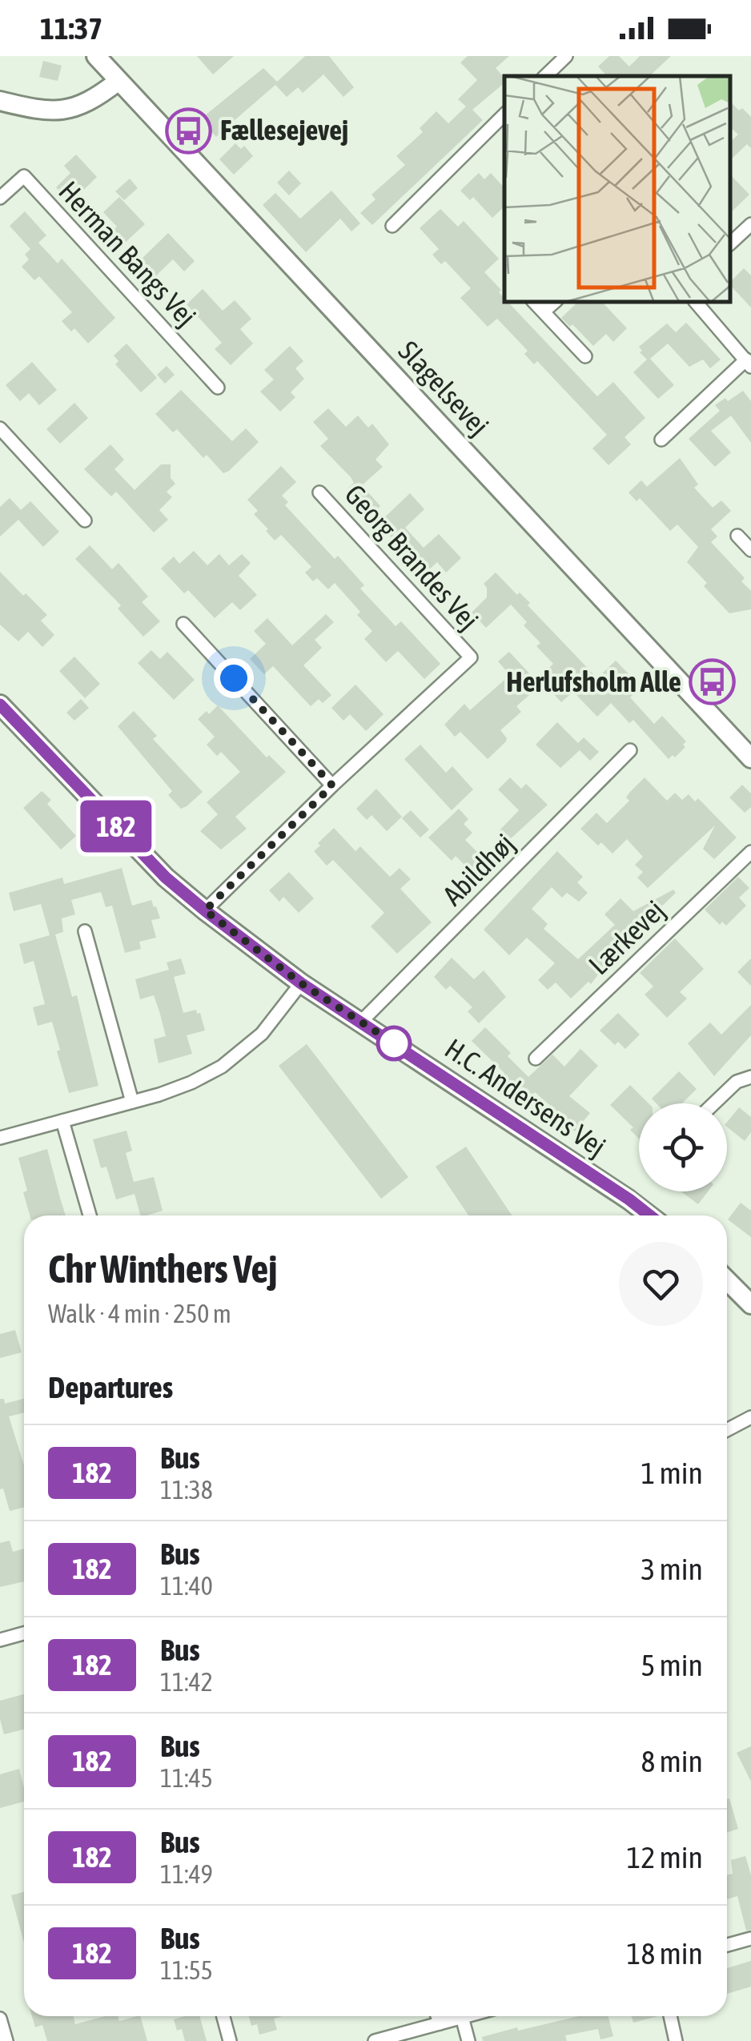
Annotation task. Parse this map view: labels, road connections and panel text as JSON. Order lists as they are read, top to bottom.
{
  "streets": {
    "street": [
      "Herman Bangs Vej",
      "Slagelsevej",
      "Georg Brandes Vej",
      "Abildhøj",
      "Lærkevej",
      "H.C. Andersens Vej"
    ]
  },
  "crossings": [
    ["Georg Brandes Vej", "H.C. Andersens Vej"],
    ["Abildhøj", "H.C. Andersens Vej"]
  ],
  "places": {
    "bus stop": ["Fællesejevej", "Herlufsholm Alle"]
  },
  "lines": ["bus line 182"],
  "page": {
    "status": "11:37",
    "on_map": "182",
    "heading": [
      ["Chr Winthers Vej", "Walk · 4 min · 250 m"],
      "Departures"
    ],
    "list": [
      {
        "mark": "182",
        "name": "Bus",
        "note": "11:38",
        "value": "1 min"
      },
      {
        "mark": "182",
        "name": "Bus",
        "note": "11:40",
        "value": "3 min"
      },
      {
        "mark": "182",
        "name": "Bus",
        "note": "11:42",
        "value": "5 min"
      },
      {
        "mark": "182",
        "name": "Bus",
        "note": "11:45",
        "value": "8 min"
      },
      {
        "mark": "182",
        "name": "Bus",
        "note": "11:49",
        "value": "12 min"
      },
      {
        "mark": "182",
        "name": "Bus",
        "note": "11:55",
        "value": "18 min"
      }
    ]
  }
}
